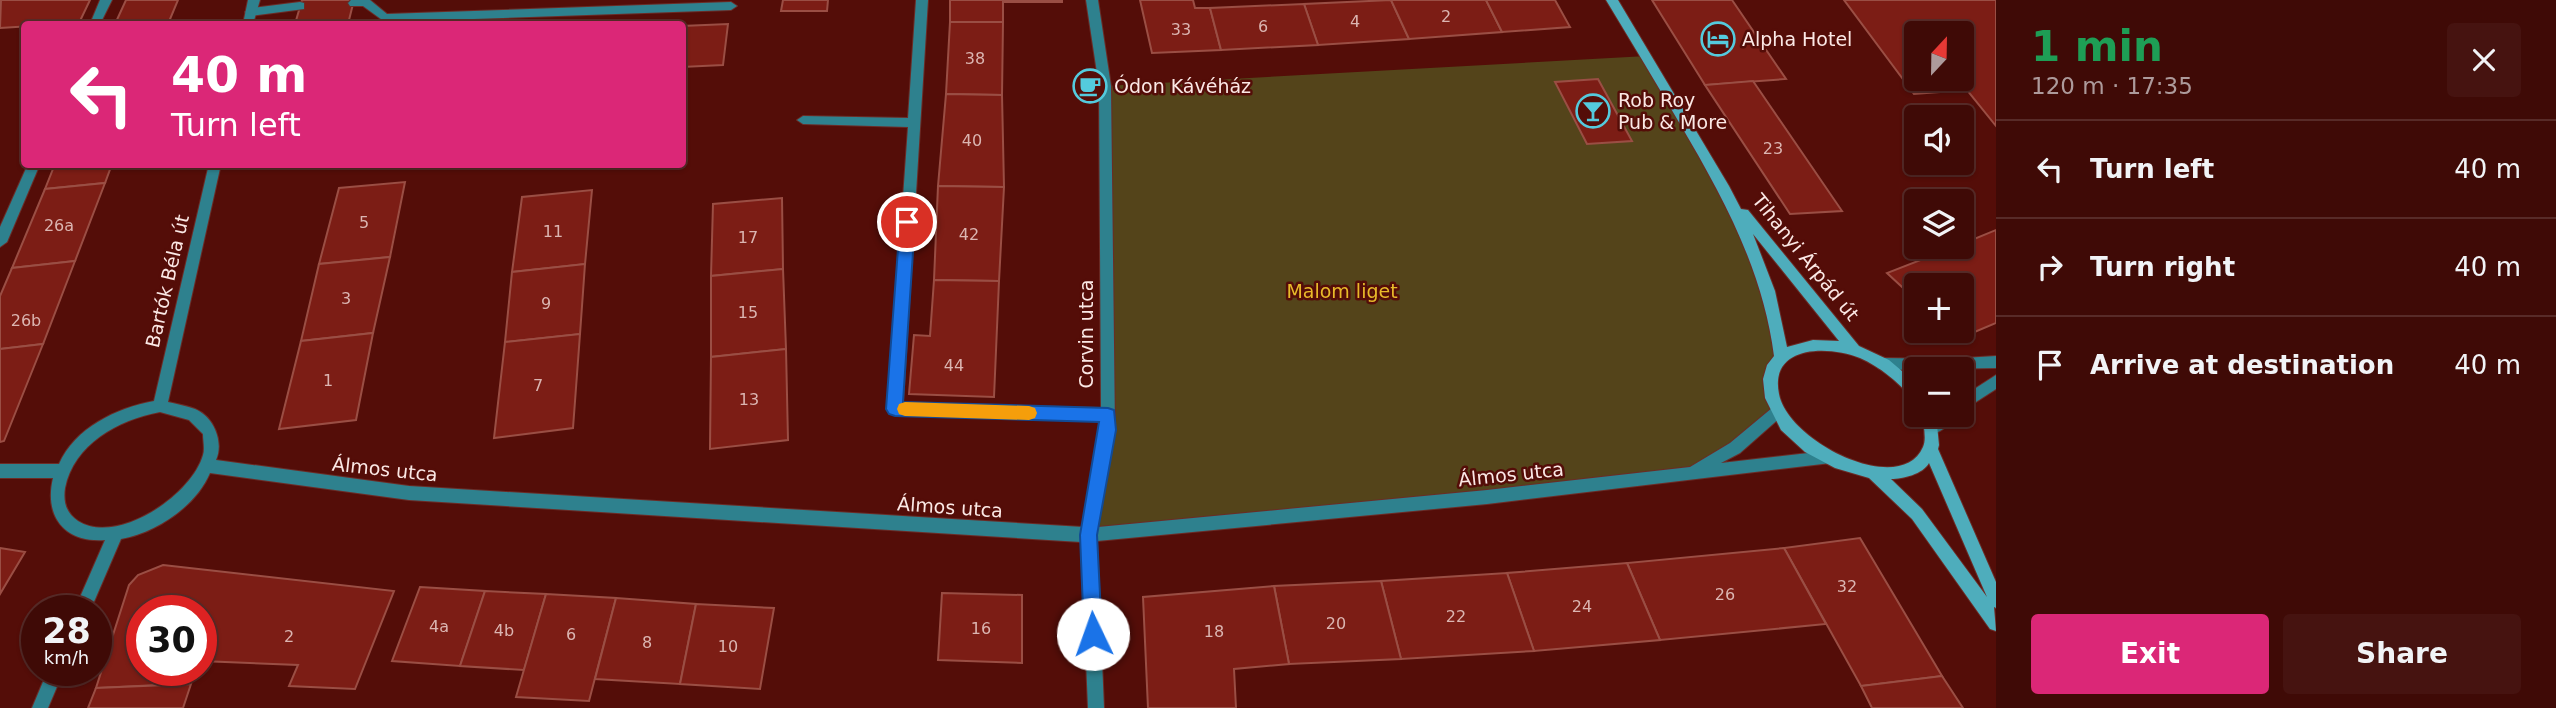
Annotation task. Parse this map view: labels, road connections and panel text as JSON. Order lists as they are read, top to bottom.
{
  "streets": {
    "street": [
      "Tihanyi Árpád út",
      "Bartók Béla út",
      "Corvin utca",
      "Álmos utca"
    ]
  },
  "crossings": [
    ["Tihanyi Árpád út", "Álmos utca"],
    ["Bartók Béla út", "Álmos utca"],
    ["Corvin utca", "Álmos utca"]
  ],
  "parks": ["Malom liget"],
  "places": {
    "hotel": ["Alpha Hotel"],
    "cafe": ["Ódon Kávéház"],
    "bar": ["Rob Roy Pub & More"]
  },
  "house_numbers": [
    "2",
    "4",
    "6",
    "33",
    "38",
    "40",
    "23",
    "5",
    "26a",
    "11",
    "42",
    "17",
    "3",
    "9",
    "15",
    "26b",
    "44",
    "1",
    "7",
    "13",
    "32",
    "26",
    "24",
    "22",
    "20",
    "4a",
    "16",
    "4b",
    "18",
    "6",
    "2",
    "8",
    "10"
  ],
  "north": "top",
  "page": {
    "heading": ["1 min", "120 m · 17:35"],
    "map_buttons": ["+", "−"],
    "turn": ["40 m", "Turn left"],
    "list": [
      {
        "name": "Turn left",
        "value": "40 m"
      },
      {
        "name": "Turn right",
        "value": "40 m"
      },
      {
        "name": "Arrive at destination",
        "value": "40 m"
      }
    ],
    "speed": "28 km/h",
    "limit": "30",
    "buttons": ["Exit", "Share"]
  }
}
